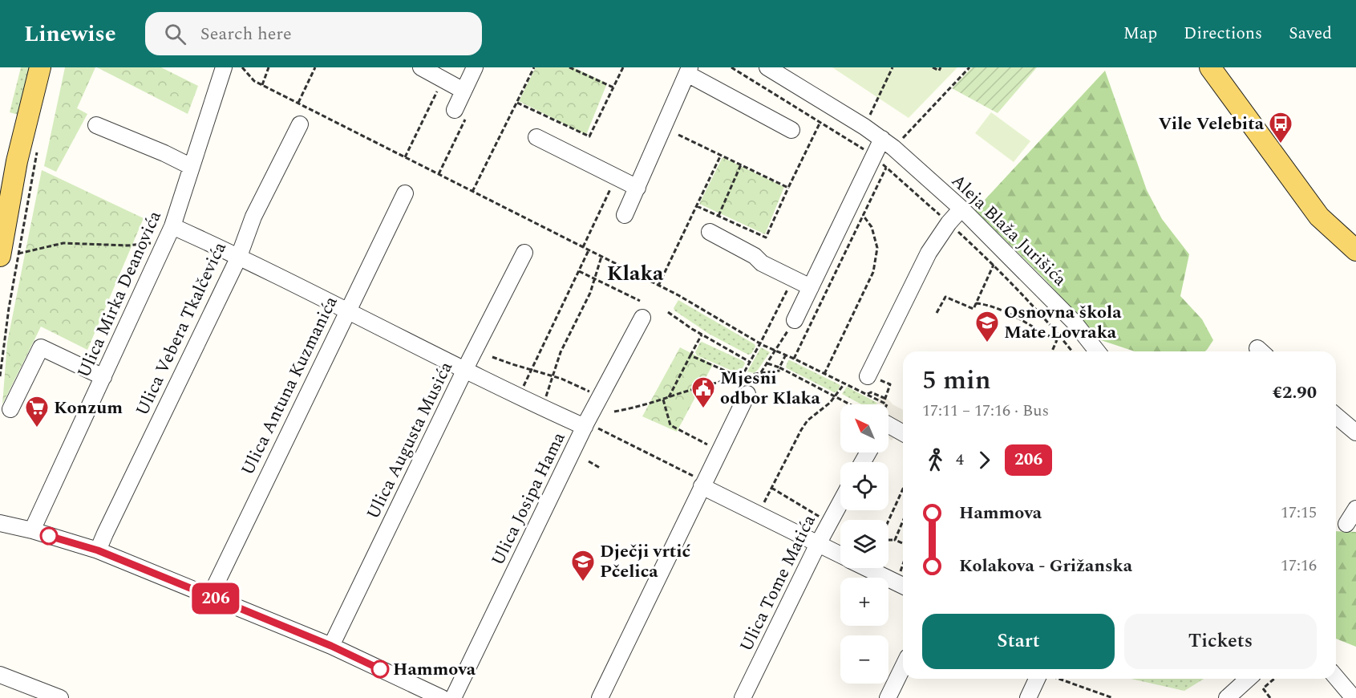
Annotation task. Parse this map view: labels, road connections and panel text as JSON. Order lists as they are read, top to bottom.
{
  "streets": {
    "street": [
      "Aleja Blaža Jurišića",
      "Ulica Mirka Deanovića",
      "Ulica Vebera Tkalčevića",
      "Ulica Antuna Kuzmanića",
      "Ulica Augusta Musića",
      "Ulica Josipa Hama",
      "Ulica Tome Matića"
    ]
  },
  "districts": ["Klaka"],
  "places": {
    "bus stop": ["Vile Velebita"],
    "school or university": ["Osnovna škola Mate Lovraka", "Dječji vrtić Pčelica"],
    "public building": ["Mjesni odbor Klaka"],
    "supermarket": ["Konzum"],
    "other": ["Hammova"]
  },
  "lines": ["bus line 206"],
  "north": "top left",
  "page": {
    "header": "Linewise",
    "search": "Search here",
    "nav": ["Map", "Directions", "Saved"],
    "on_map": "206",
    "heading": ["5 min", "17:11 – 17:16 · Bus", "€2.90"],
    "map_buttons": ["+", "−"],
    "legs": ["4", "206"],
    "list": [
      {
        "name": "Hammova",
        "value": "17:15"
      },
      {
        "name": "Kolakova - Grižanska",
        "value": "17:16"
      }
    ],
    "buttons": ["Start", "Tickets"]
  }
}
